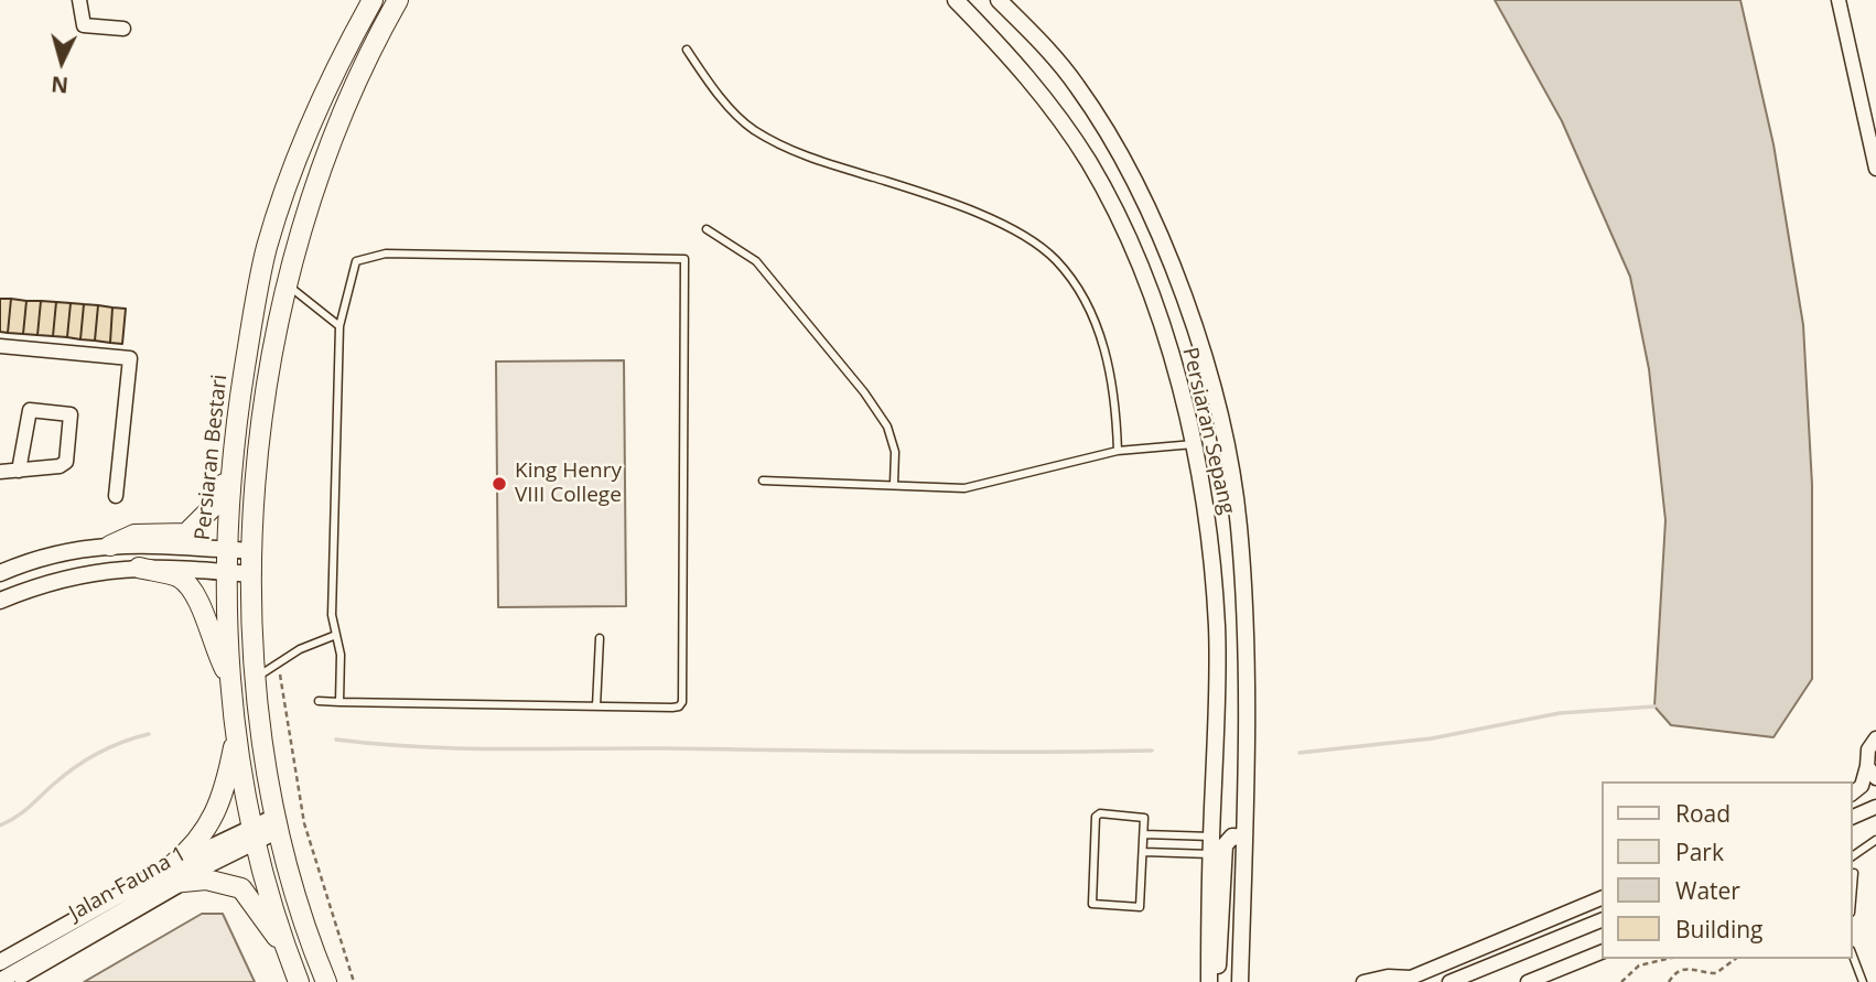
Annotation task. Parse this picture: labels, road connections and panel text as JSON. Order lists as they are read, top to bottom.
{
  "streets": {
    "main road": ["Persiaran Bestari"],
    "street": ["Persiaran Sepang", "Jalan Fauna 1"]
  },
  "crossings": [
    ["Persiaran Bestari", "Jalan Fauna 1"]
  ],
  "places": ["King Henry VIII College"],
  "legend": [
    "Road",
    "Park",
    "Water",
    "Building"
  ],
  "north": "bottom"
}
